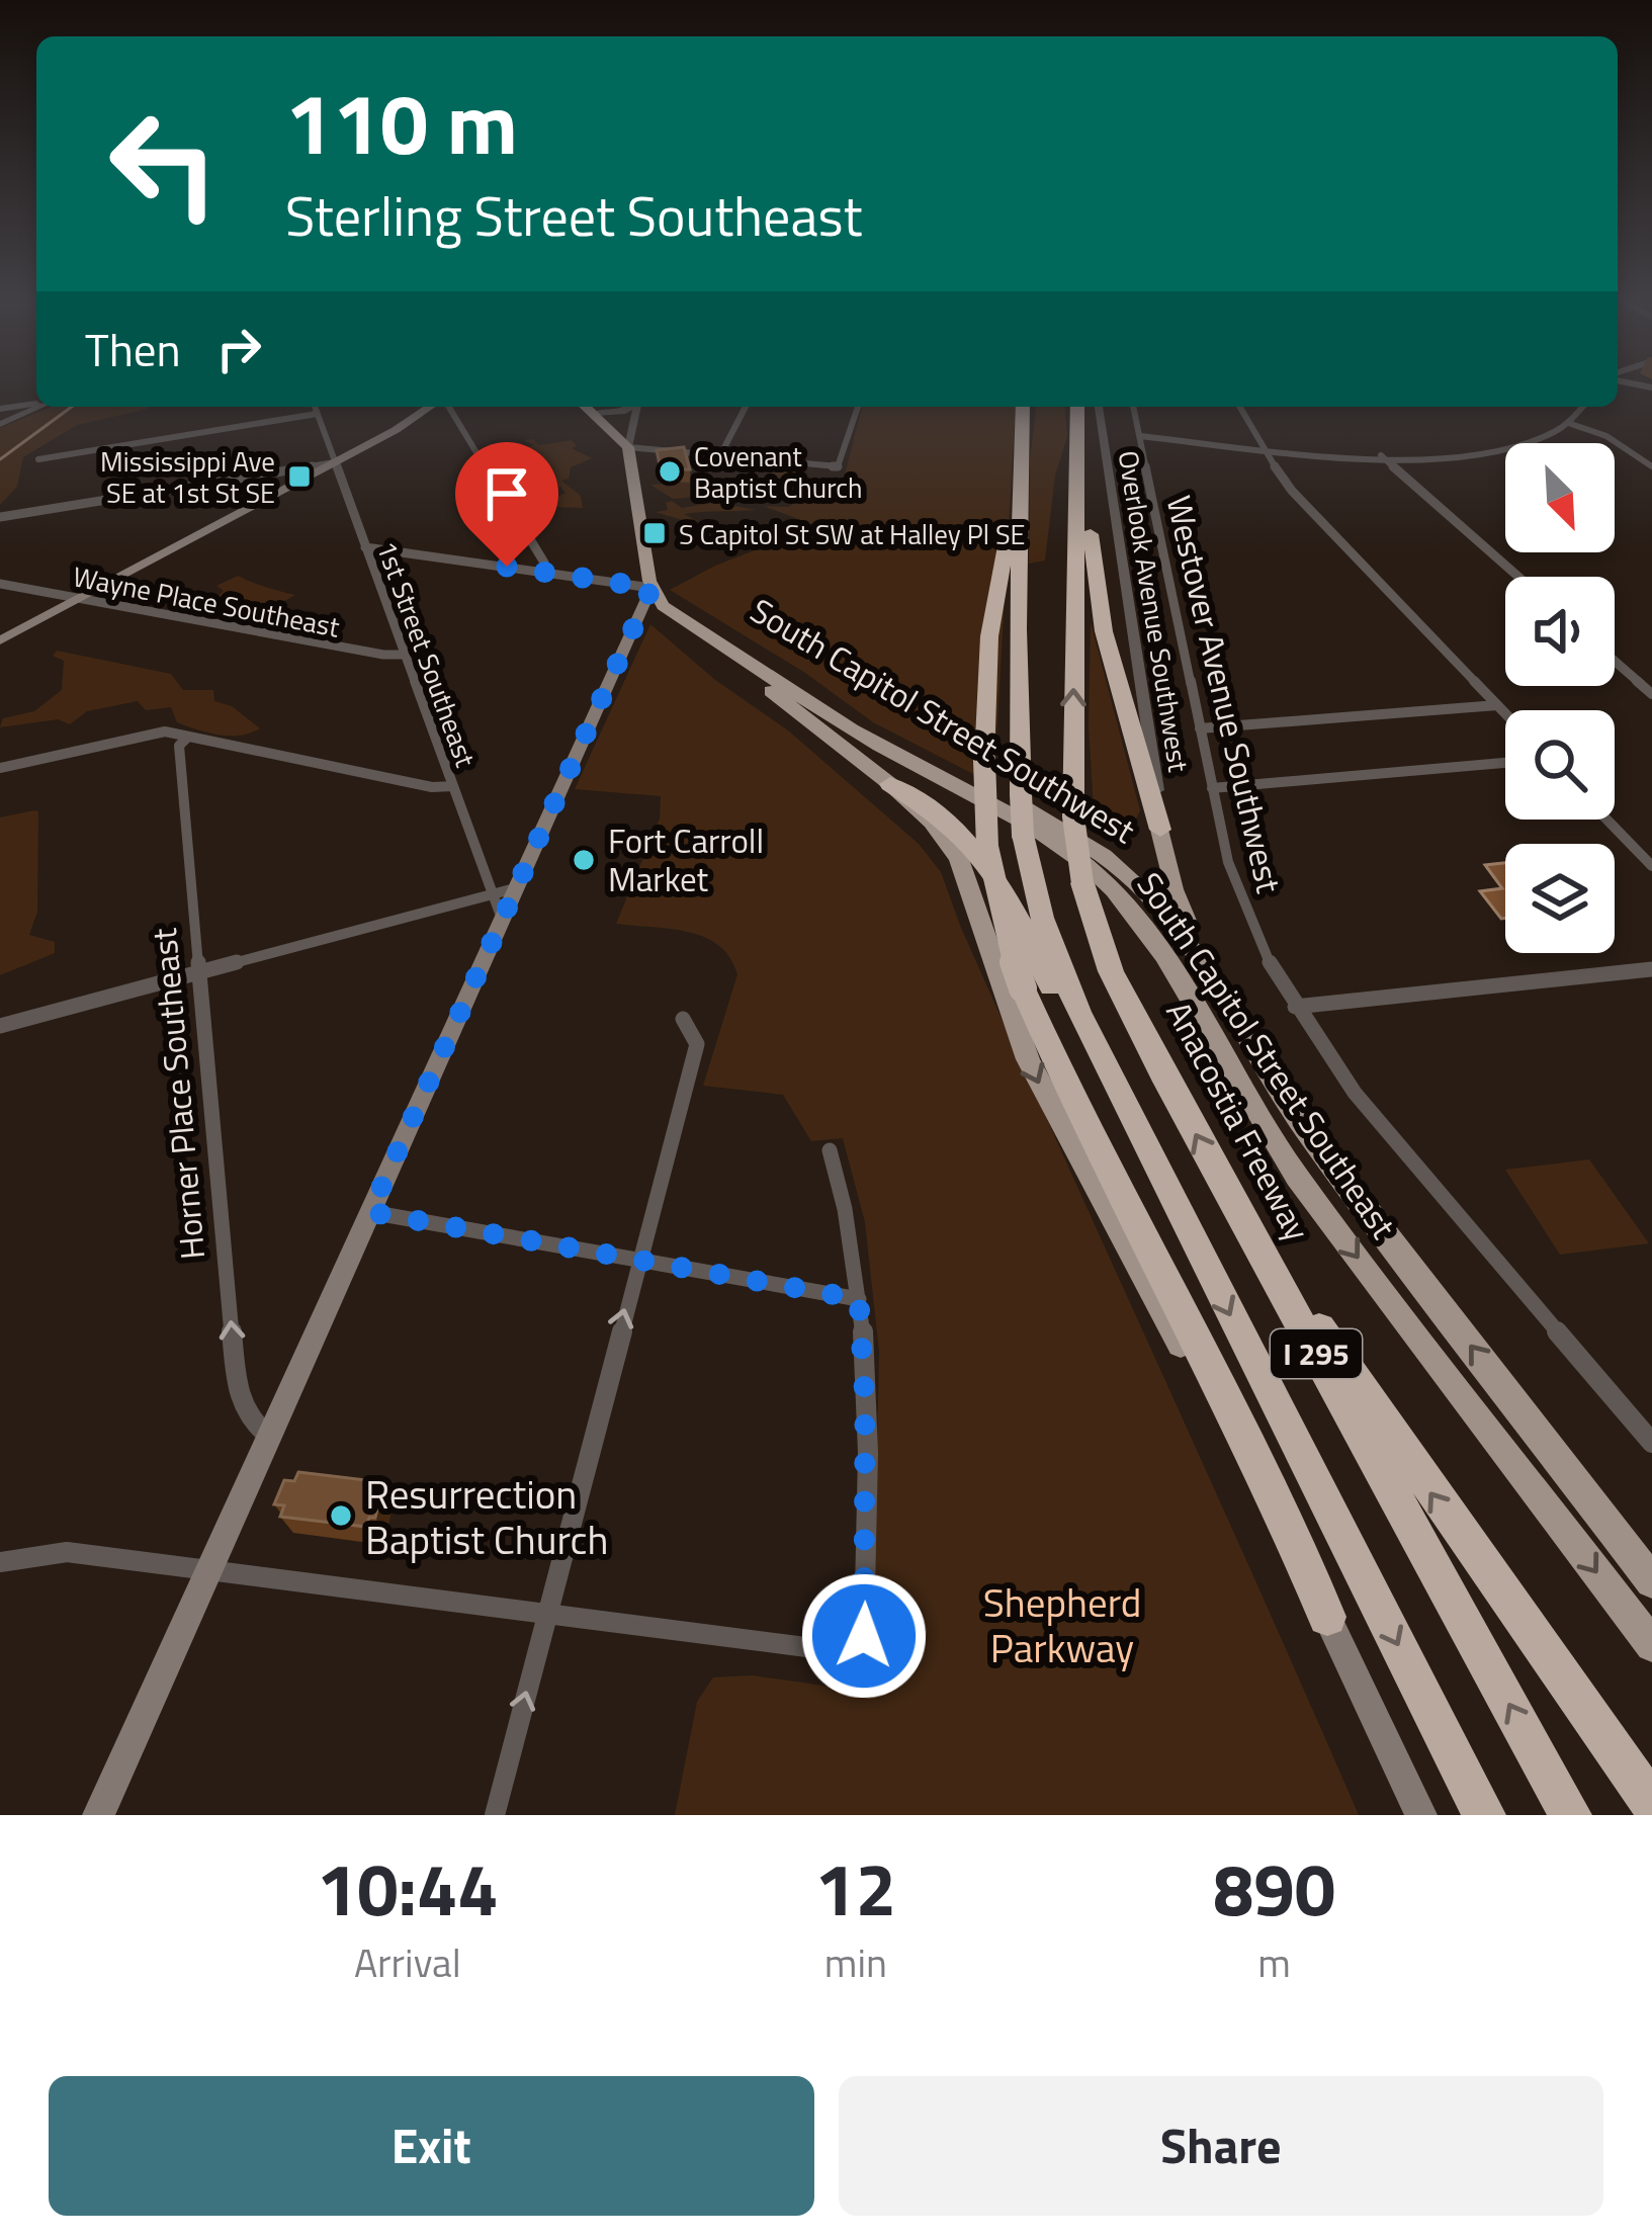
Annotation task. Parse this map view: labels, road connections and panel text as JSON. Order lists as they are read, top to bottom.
{
  "streets": {
    "highway": ["Anacostia Freeway", "I 295"],
    "main road": ["South Capitol Street Southwest", "South Capitol Street Southeast"],
    "street": [
      "Wayne Place Southeast",
      "Overlook Avenue Southwest",
      "1st Street Southeast",
      "Westover Avenue Southwest",
      "Horner Place Southeast"
    ]
  },
  "crossings": [
    ["Wayne Place Southeast", "1st Street Southeast"],
    ["South Capitol Street Southwest", "South Capitol Street Southeast"]
  ],
  "one_way": ["South Capitol Street Southwest", "Horner Place Southeast"],
  "parks": ["Shepherd Parkway"],
  "places": {
    "other": ["Covenant Baptist Church", "Fort Carroll Market", "Resurrection Baptist Church"],
    "transit": ["Mississippi Ave SE at 1st St SE", "S Capitol St SW at Halley Pl SE"]
  },
  "north": "bottom right",
  "page": {
    "turn": ["110 m", "Sterling Street Southeast"],
    "then": "Then",
    "eta": [
      "10:44",
      "Arrival",
      "12",
      "min",
      "890",
      "m"
    ],
    "buttons": ["Exit", "Share"]
  }
}
